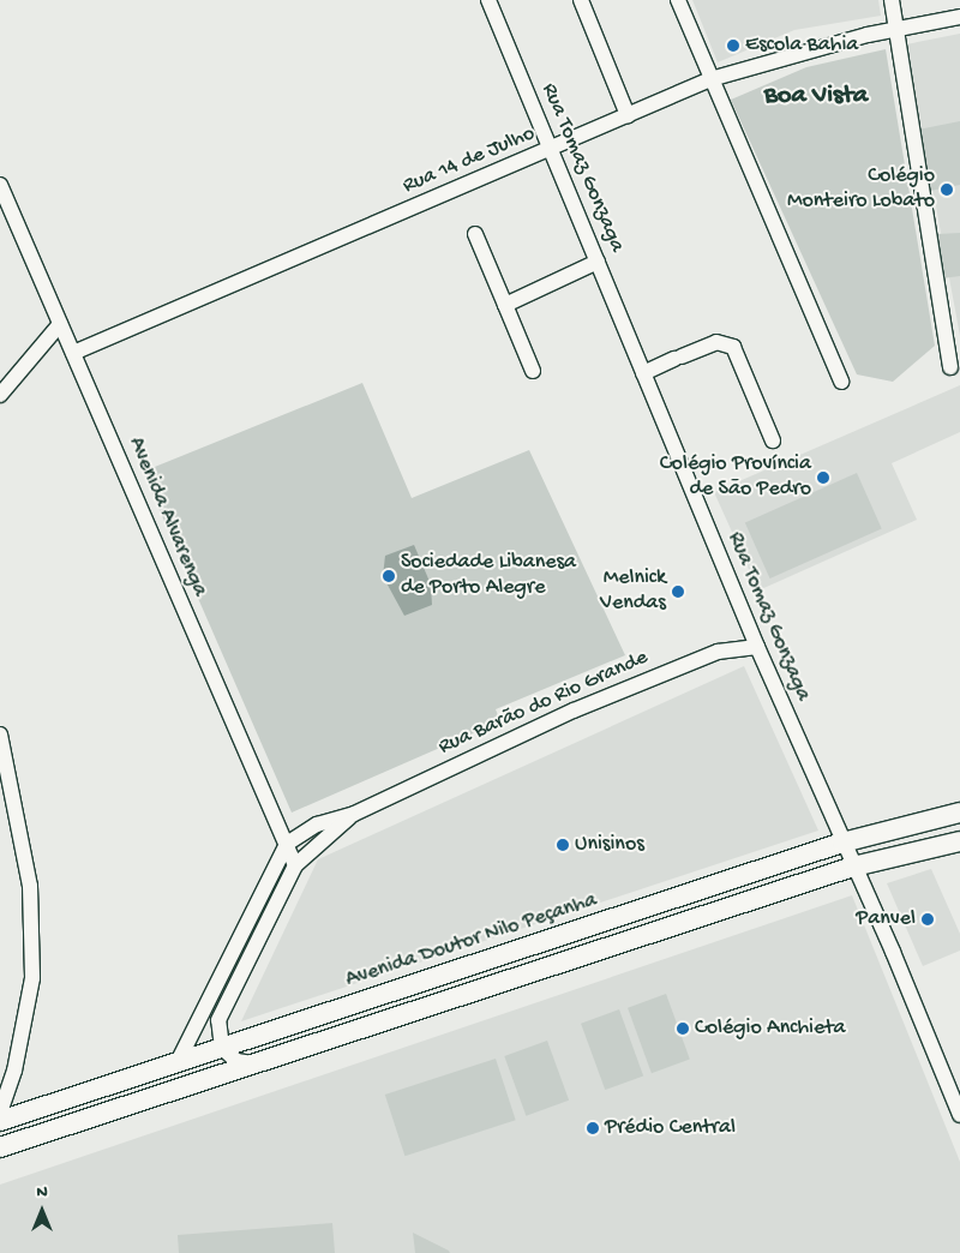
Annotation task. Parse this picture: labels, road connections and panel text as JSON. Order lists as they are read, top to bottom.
{
  "streets": {
    "main road": ["Avenida Doutor Nilo Peçanha"],
    "street": [
      "Rua 14 de Julho",
      "Rua Tomaz Gonzaga",
      "Avenida Alvarenga",
      "Rua Barão do Rio Grande"
    ]
  },
  "crossings": [
    ["Rua 14 de Julho", "Rua Tomaz Gonzaga"],
    ["Rua 14 de Julho", "Avenida Alvarenga"],
    ["Rua Tomaz Gonzaga", "Rua Barão do Rio Grande"],
    ["Rua Tomaz Gonzaga", "Avenida Doutor Nilo Peçanha"],
    ["Avenida Alvarenga", "Rua Barão do Rio Grande"]
  ],
  "districts": ["Boa Vista"],
  "places": [
    "Escola Bahia",
    "Colégio Monteiro Lobato",
    "Colégio Província de São Pedro",
    "Sociedade Libanesa de Porto Alegre",
    "Melnick Vendas",
    "Unisinos",
    "Panvel",
    "Colégio Anchieta",
    "Prédio Central"
  ],
  "north": "top"
}
